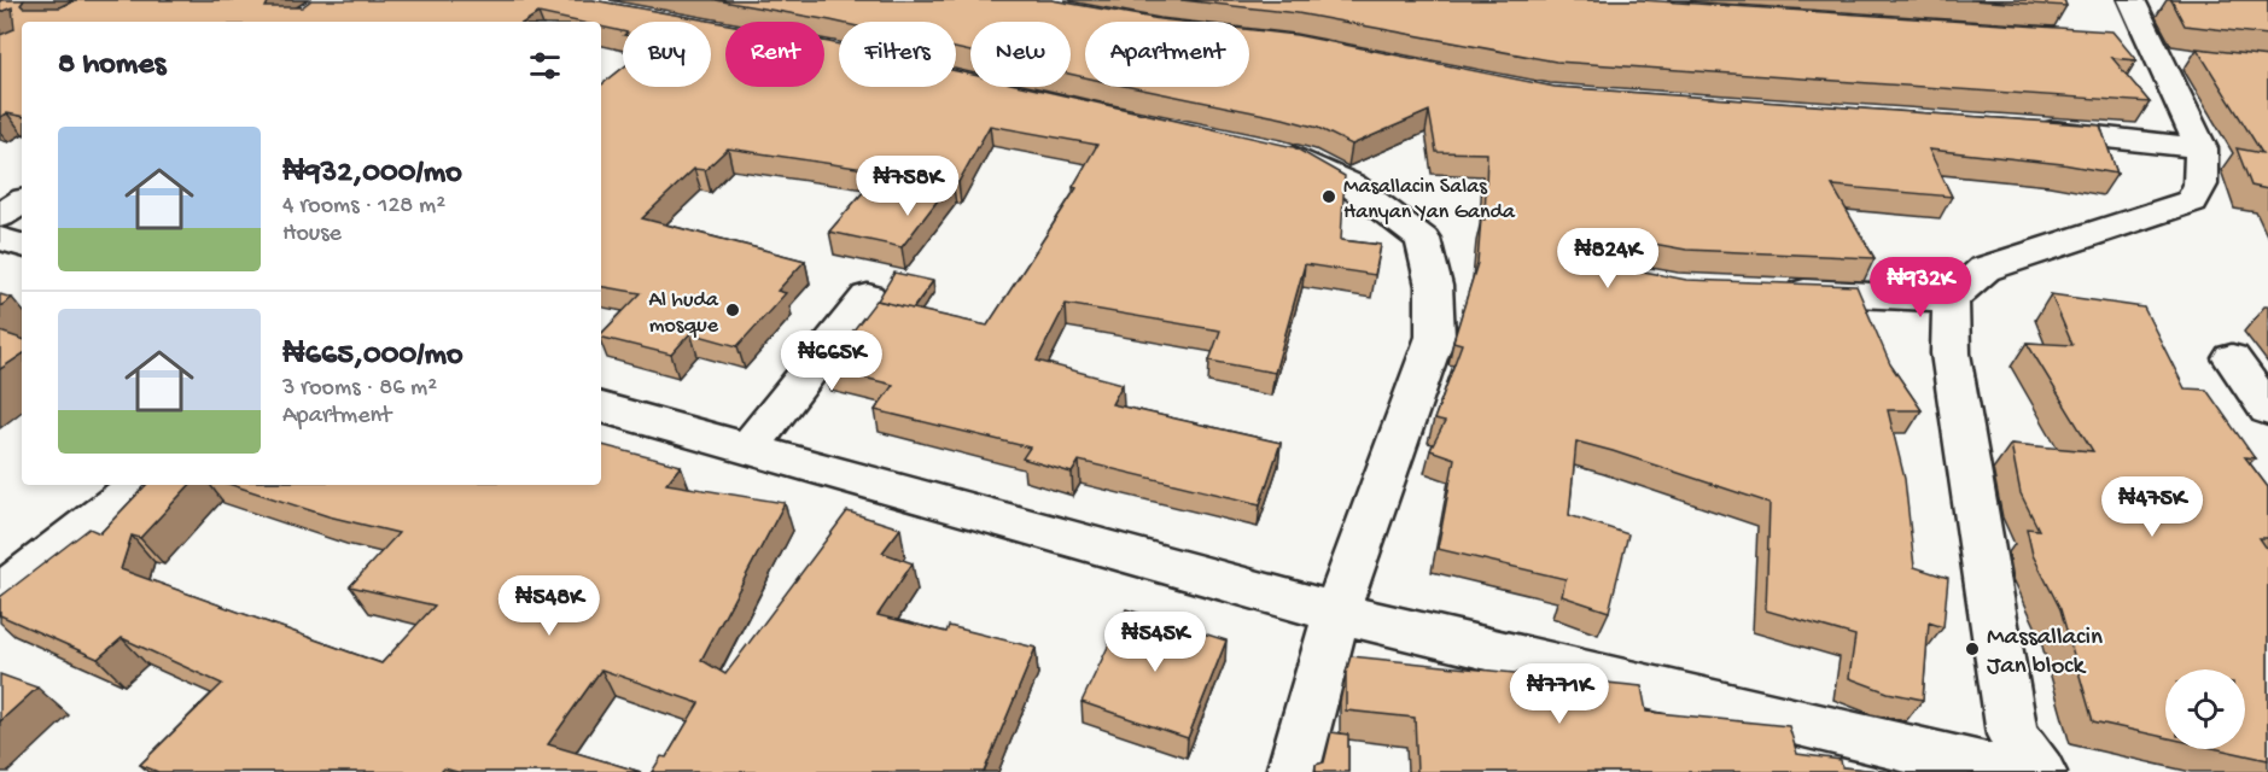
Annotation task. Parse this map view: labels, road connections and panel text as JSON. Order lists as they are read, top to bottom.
{
  "places": ["Masallacin Salas Hanyan Yan Ganda", "Al huda mosque", "Massallacin Jan block"],
  "page": {
    "chip": [
      "Buy",
      "Rent",
      "Filters",
      "New",
      "Apartment"
    ],
    "heading": "8 homes",
    "list": [
      {
        "name": "₦932,000/mo",
        "note": "4 rooms · 128 m² · House"
      },
      {
        "name": "₦665,000/mo",
        "note": "3 rooms · 86 m² · Apartment"
      }
    ],
    "price": [
      "₦758K",
      "₦824K",
      "₦932K",
      "₦665K",
      "₦475K",
      "₦548K",
      "₦545K",
      "₦771K"
    ]
  }
}
